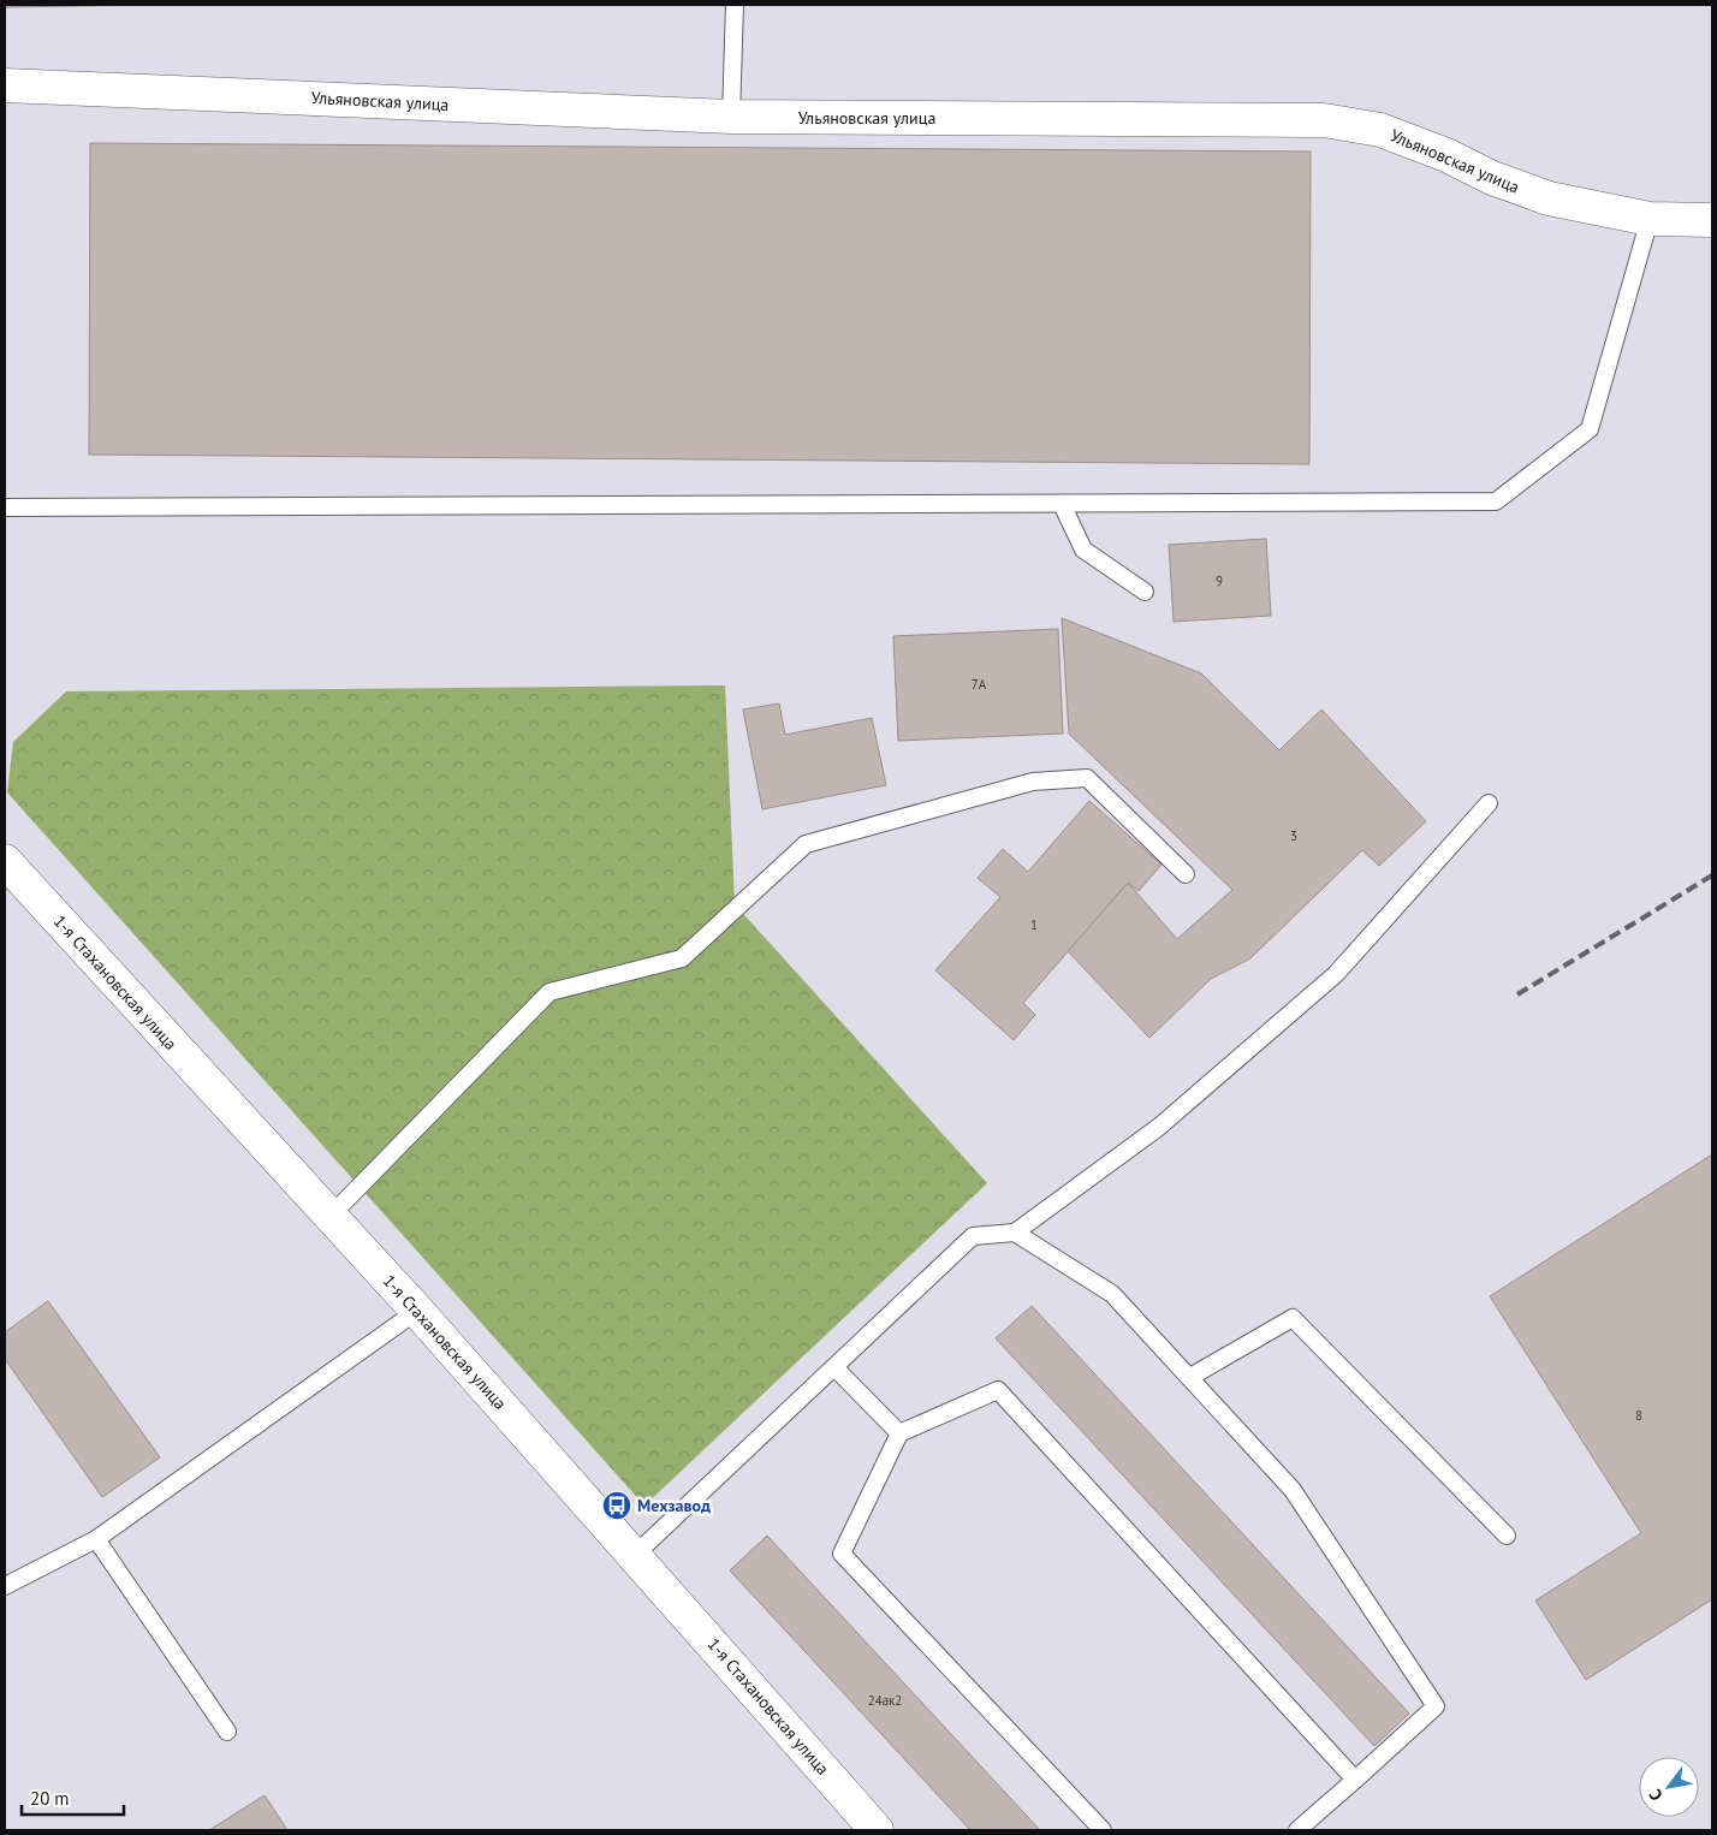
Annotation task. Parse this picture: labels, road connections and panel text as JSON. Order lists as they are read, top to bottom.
{
  "streets": {
    "street": ["Ульяновская улица", "1-я Стахановская улица"]
  },
  "places": {
    "bus stop": ["Мехзавод"]
  },
  "house_numbers": [
    "9",
    "7А",
    "3",
    "1",
    "8",
    "24ак2"
  ],
  "scale_bar": "20 m",
  "north": "bottom left"
}
